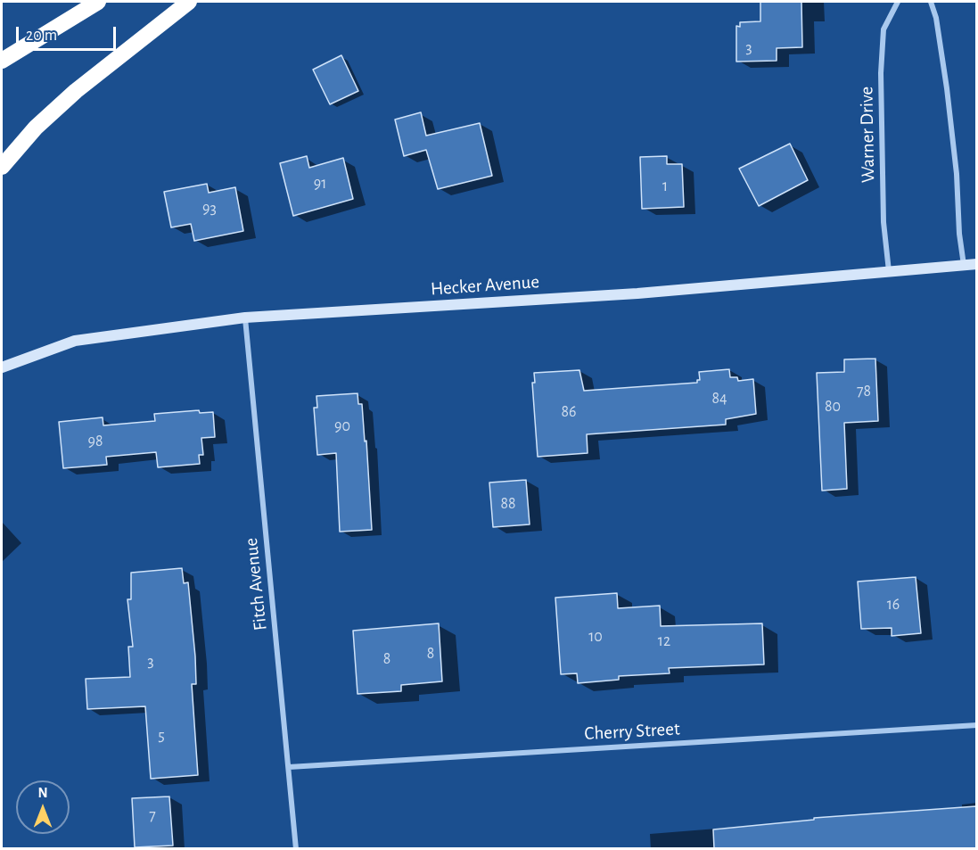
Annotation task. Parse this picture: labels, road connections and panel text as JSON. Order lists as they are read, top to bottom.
{
  "streets": {
    "street": [
      "Warner Drive",
      "Hecker Avenue",
      "Fitch Avenue",
      "Cherry Street"
    ]
  },
  "crossings": [
    ["Warner Drive", "Hecker Avenue"],
    ["Hecker Avenue", "Fitch Avenue"],
    ["Fitch Avenue", "Cherry Street"]
  ],
  "house_numbers": [
    "3",
    "91",
    "1",
    "93",
    "78",
    "84",
    "80",
    "86",
    "90",
    "98",
    "88",
    "16",
    "10",
    "12",
    "8",
    "8",
    "3",
    "5",
    "7"
  ],
  "scale_bar": "20 m",
  "north": "top"
}
